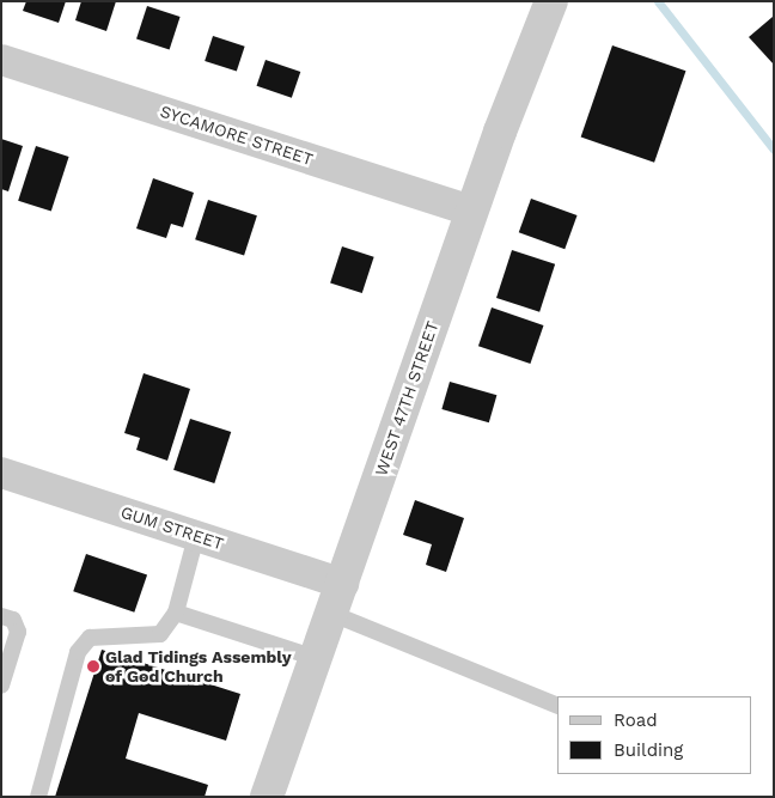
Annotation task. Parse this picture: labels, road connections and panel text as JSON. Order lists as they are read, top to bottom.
{
  "streets": {
    "street": ["SYCAMORE STREET", "WEST 47TH STREET", "GUM STREET"]
  },
  "crossings": [
    ["SYCAMORE STREET", "WEST 47TH STREET"],
    ["WEST 47TH STREET", "GUM STREET"]
  ],
  "places": ["Glad Tidings Assembly of God Church"],
  "legend": ["Road", "Building"]
}
